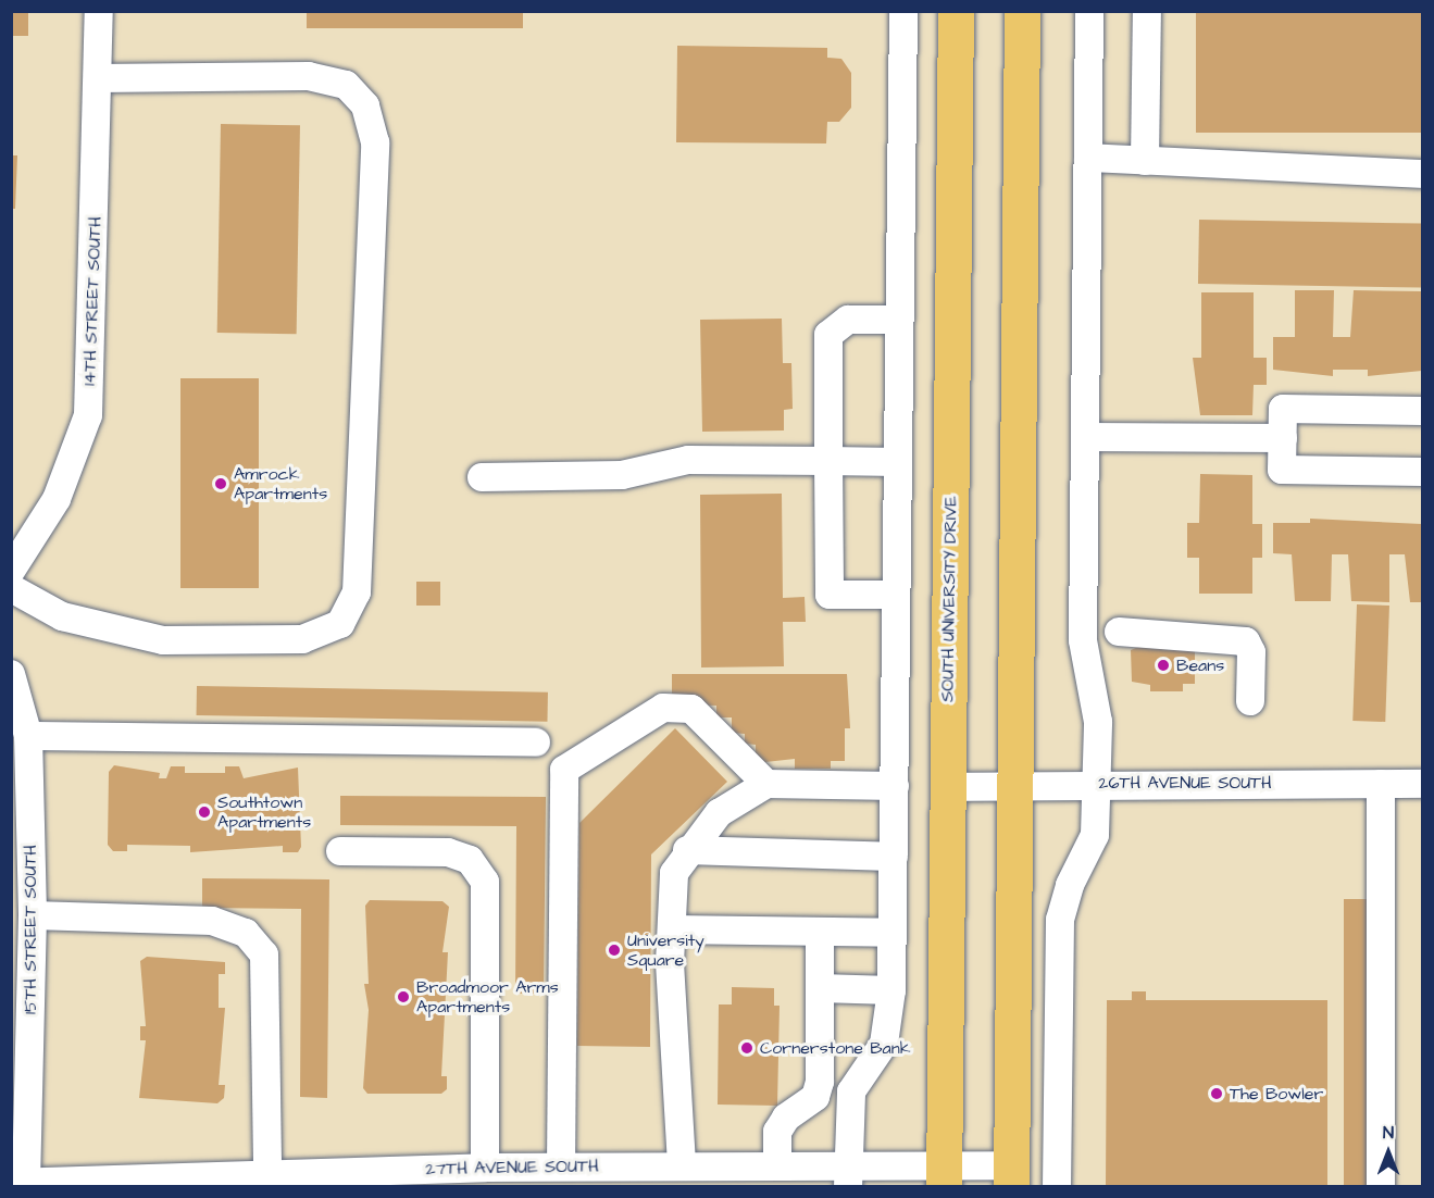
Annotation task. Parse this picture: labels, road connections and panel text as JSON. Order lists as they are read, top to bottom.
{
  "streets": {
    "main road": ["SOUTH UNIVERSITY DRIVE"],
    "street": [
      "14TH STREET SOUTH",
      "26TH AVENUE SOUTH",
      "15TH STREET SOUTH",
      "27TH AVENUE SOUTH"
    ]
  },
  "crossings": [
    ["SOUTH UNIVERSITY DRIVE", "26TH AVENUE SOUTH"],
    ["SOUTH UNIVERSITY DRIVE", "27TH AVENUE SOUTH"],
    ["15TH STREET SOUTH", "27TH AVENUE SOUTH"]
  ],
  "places": [
    "Amrock Apartments",
    "Beans",
    "Southtown Apartments",
    "University Square",
    "Broadmoor Arms Apartments",
    "Cornerstone Bank",
    "The Bowler"
  ],
  "north": "top"
}
